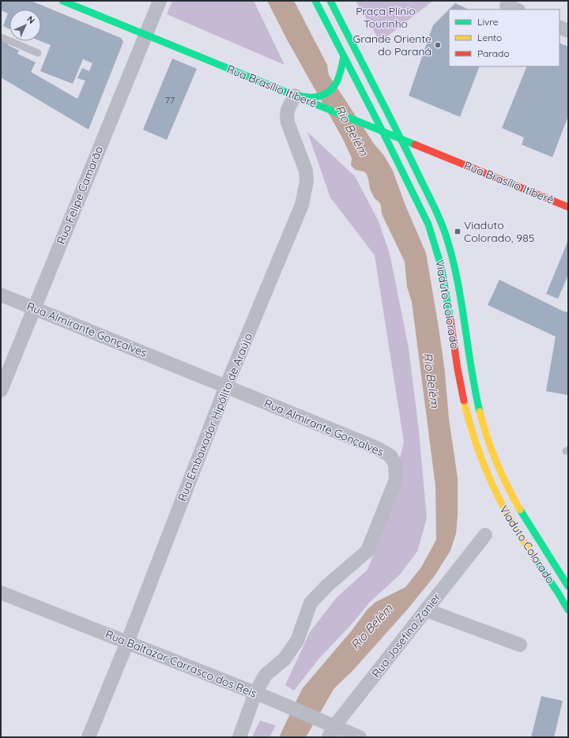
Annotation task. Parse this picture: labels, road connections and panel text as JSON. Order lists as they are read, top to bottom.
{
  "streets": {
    "main road": ["Rua Brasílio Itiberê", "Viaduto Colorado"],
    "street": [
      "Rua Felipe Camarão",
      "Rua Almirante Gonçalves",
      "Rua Embaixador Hipólito de Araújo",
      "Rua Josefina Zanier",
      "Rua Baltazar Carrasco dos Reis"
    ]
  },
  "crossings": [
    ["Rua Brasílio Itiberê", "Rua Felipe Camarão"],
    ["Rua Brasílio Itiberê", "Viaduto Colorado"],
    ["Rua Brasílio Itiberê", "Rua Embaixador Hipólito de Araújo"],
    ["Rua Felipe Camarão", "Rua Almirante Gonçalves"],
    ["Rua Almirante Gonçalves", "Rua Embaixador Hipólito de Araújo"],
    ["Rua Almirante Gonçalves", "Rua Baltazar Carrasco dos Reis"],
    ["Rua Embaixador Hipólito de Araújo", "Rua Baltazar Carrasco dos Reis"],
    ["Rua Josefina Zanier", "Rua Baltazar Carrasco dos Reis"]
  ],
  "water": ["Rio Belém"],
  "parks": ["Praça Plínio Tourinho"],
  "places": {
    "other": ["Grande Oriente do Paraná"],
    "transit": ["Viaduto Colorado, 985"]
  },
  "house_numbers": ["77"],
  "legend": ["Livre", "Lento", "Parado"],
  "north": "top right"
}
